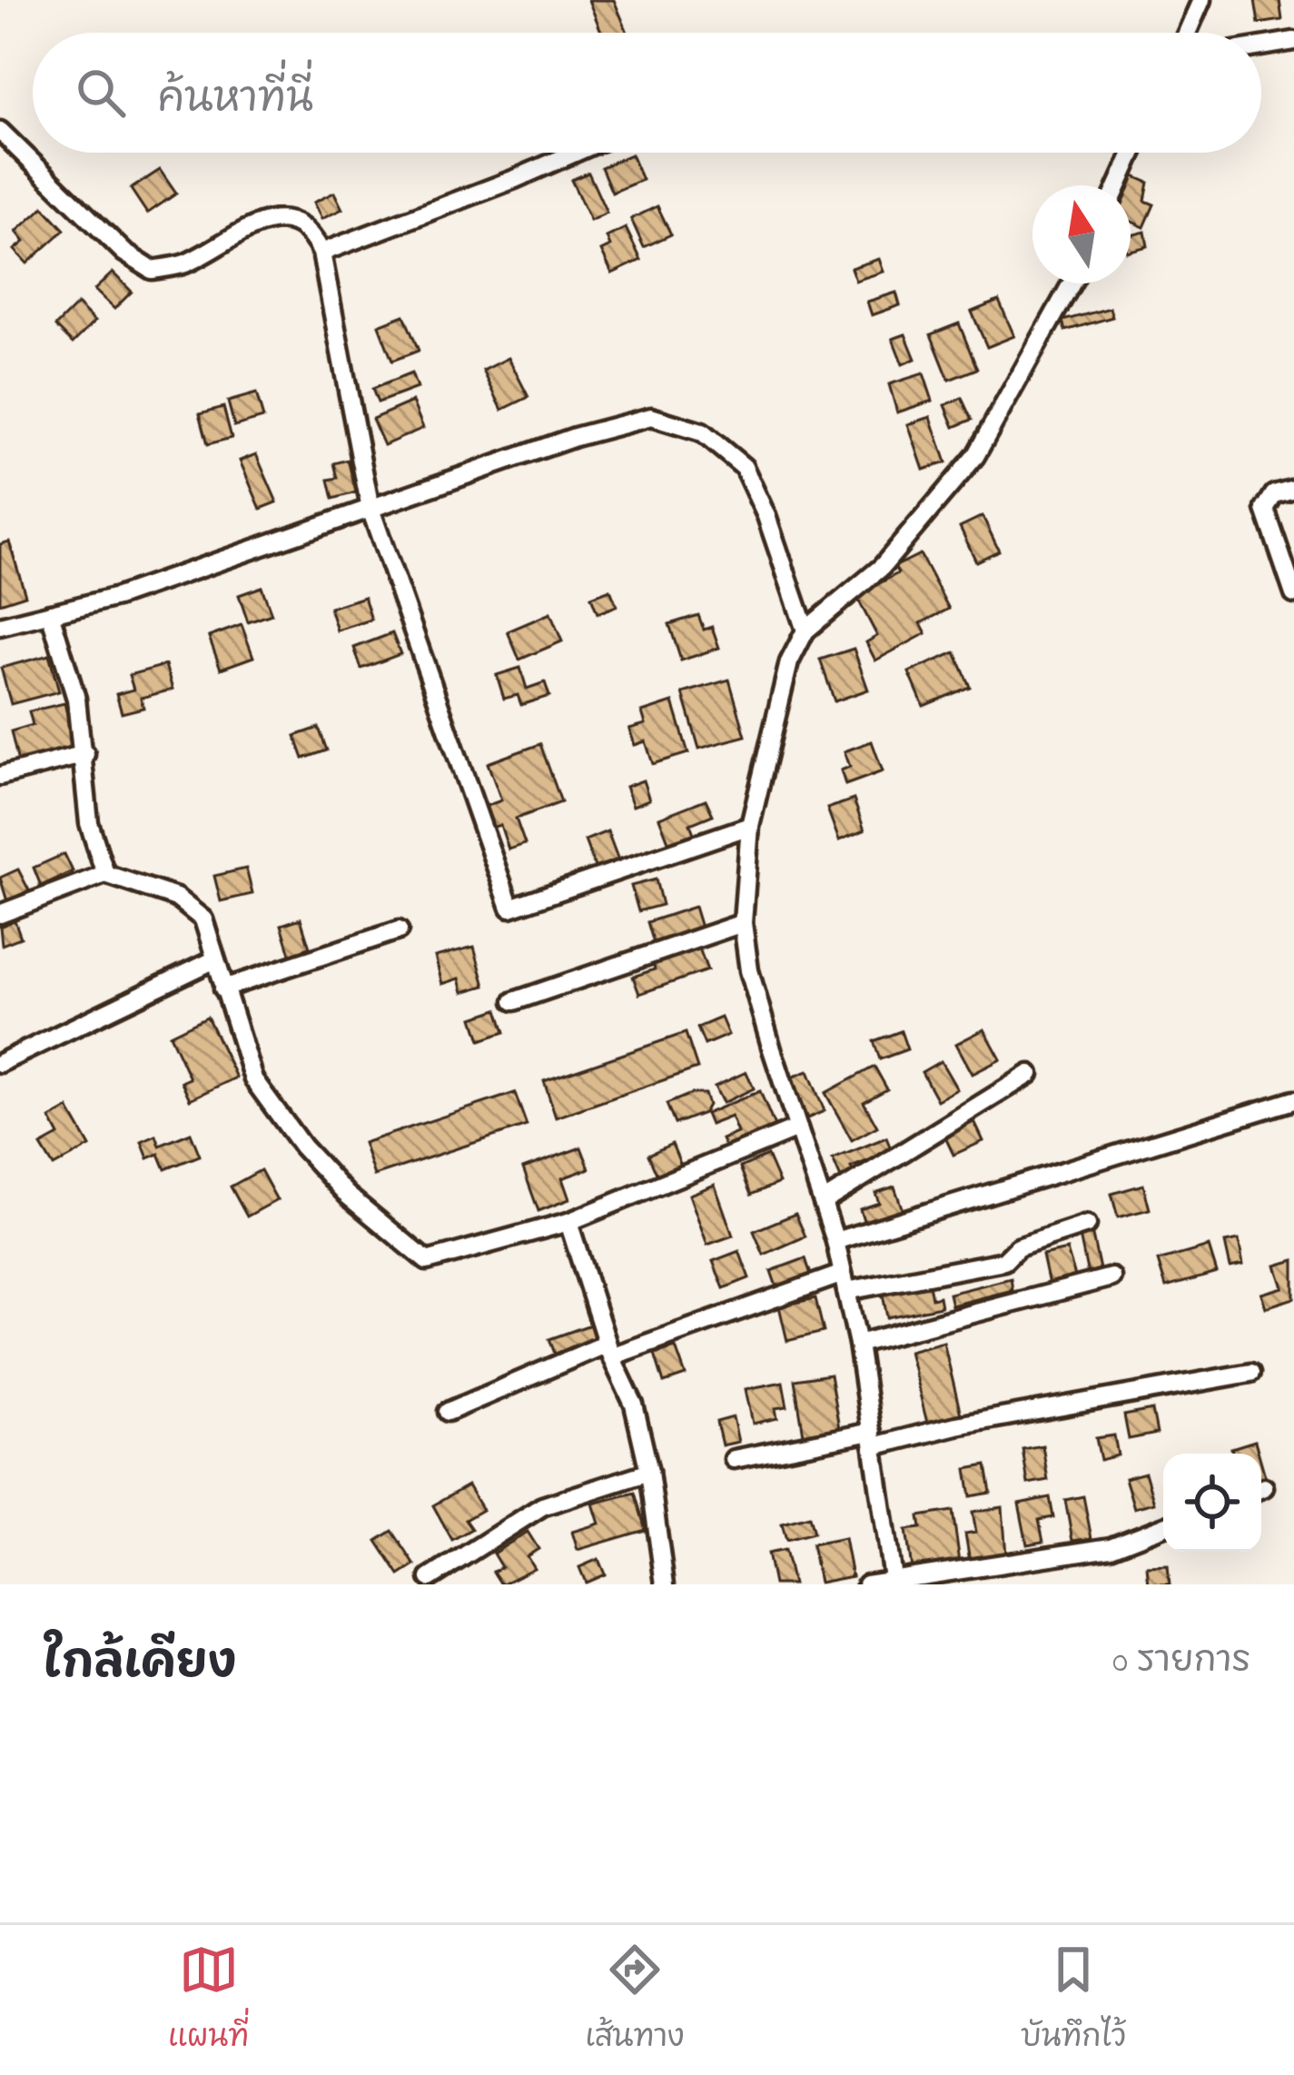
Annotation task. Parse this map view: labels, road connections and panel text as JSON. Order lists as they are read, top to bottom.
{
  "north": "top",
  "page": {
    "search": "ค้นหาที่นี่",
    "heading": ["ใกล้เคียง", "0 รายการ"],
    "nav": ["แผนที่", "เส้นทาง", "บันทึกไว้"]
  }
}
